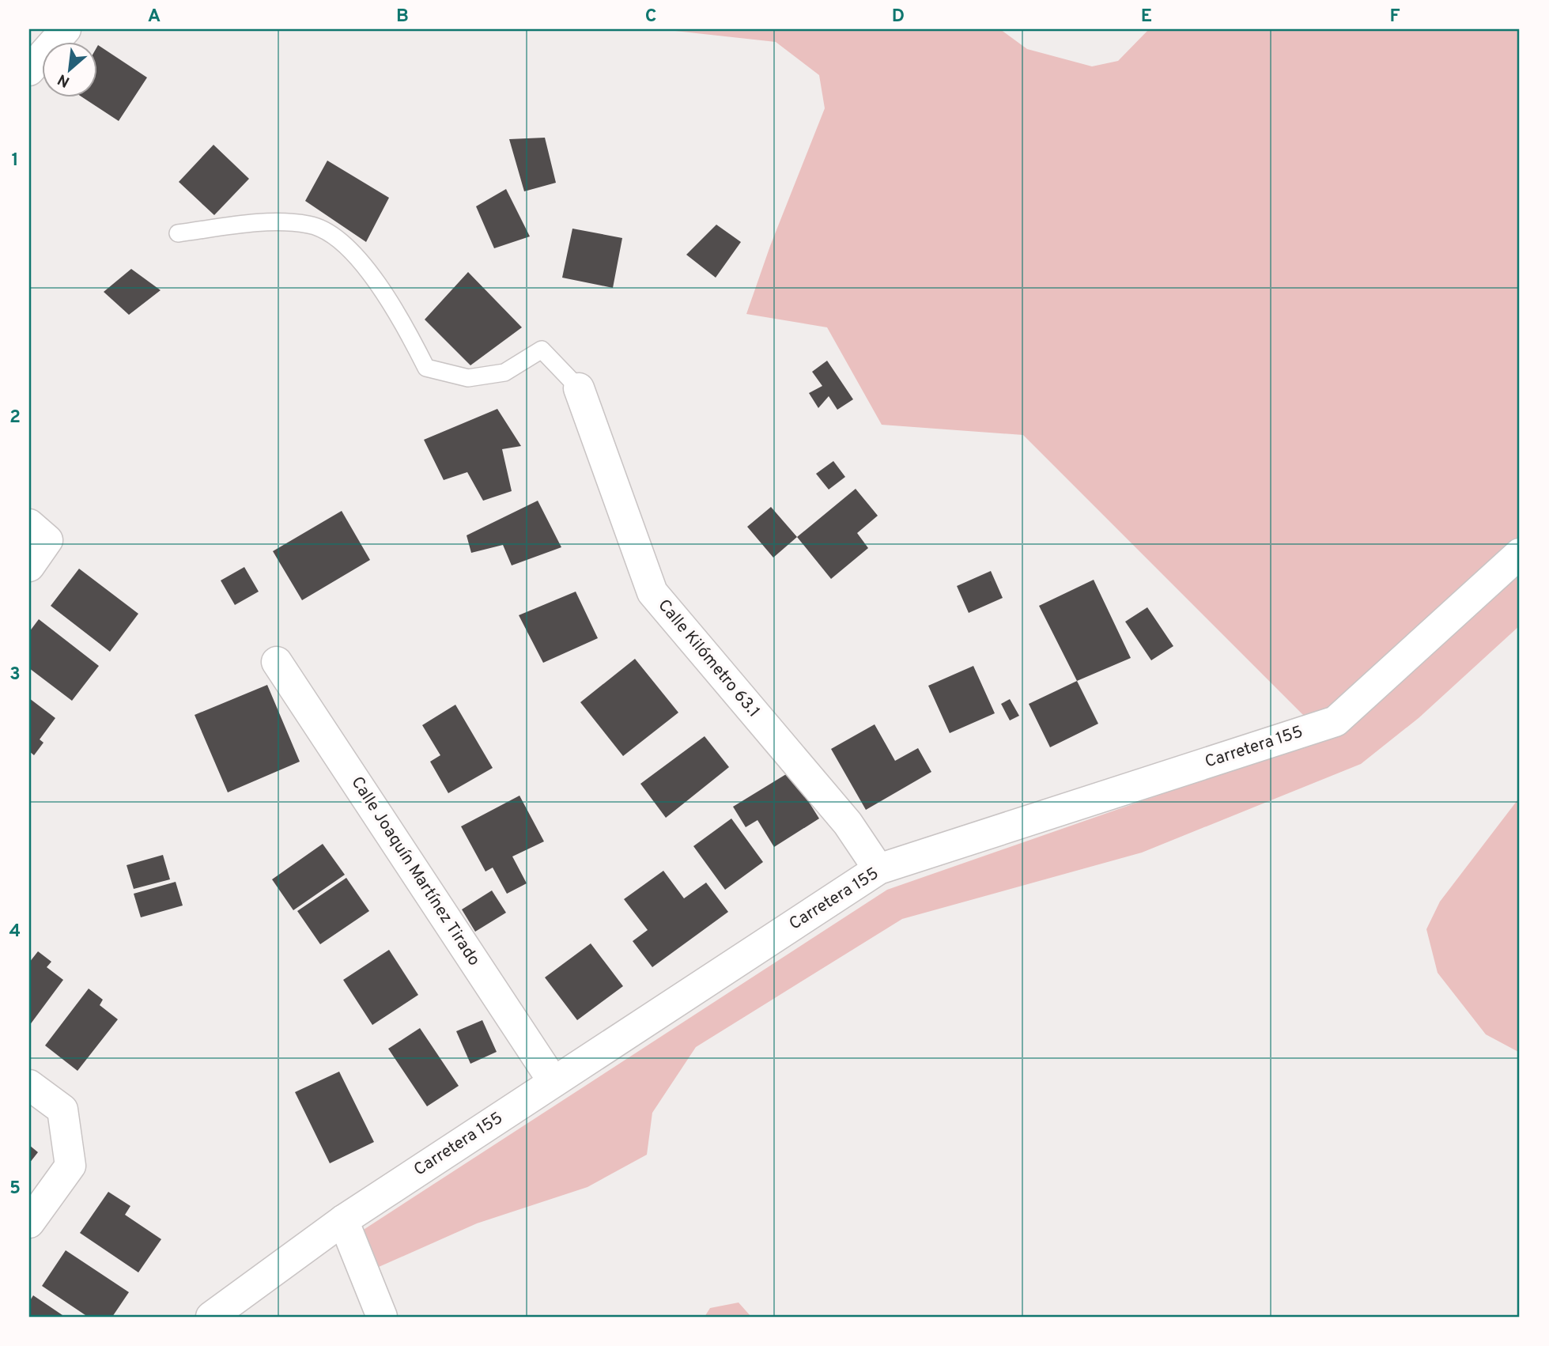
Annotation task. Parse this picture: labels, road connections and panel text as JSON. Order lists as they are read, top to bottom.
{
  "streets": {
    "street": ["Calle Kilómetro 63.1", "Carretera 155", "Calle Joaquín Martínez Tirado"]
  },
  "crossings": [
    ["Calle Kilómetro 63.1", "Carretera 155"],
    ["Carretera 155", "Calle Joaquín Martínez Tirado"]
  ],
  "north": "bottom left",
  "grid": {
    "columns": [
      "A",
      "B",
      "C",
      "D",
      "E",
      "F"
    ],
    "rows": [
      "1",
      "2",
      "3",
      "4",
      "5"
    ]
  }
}
